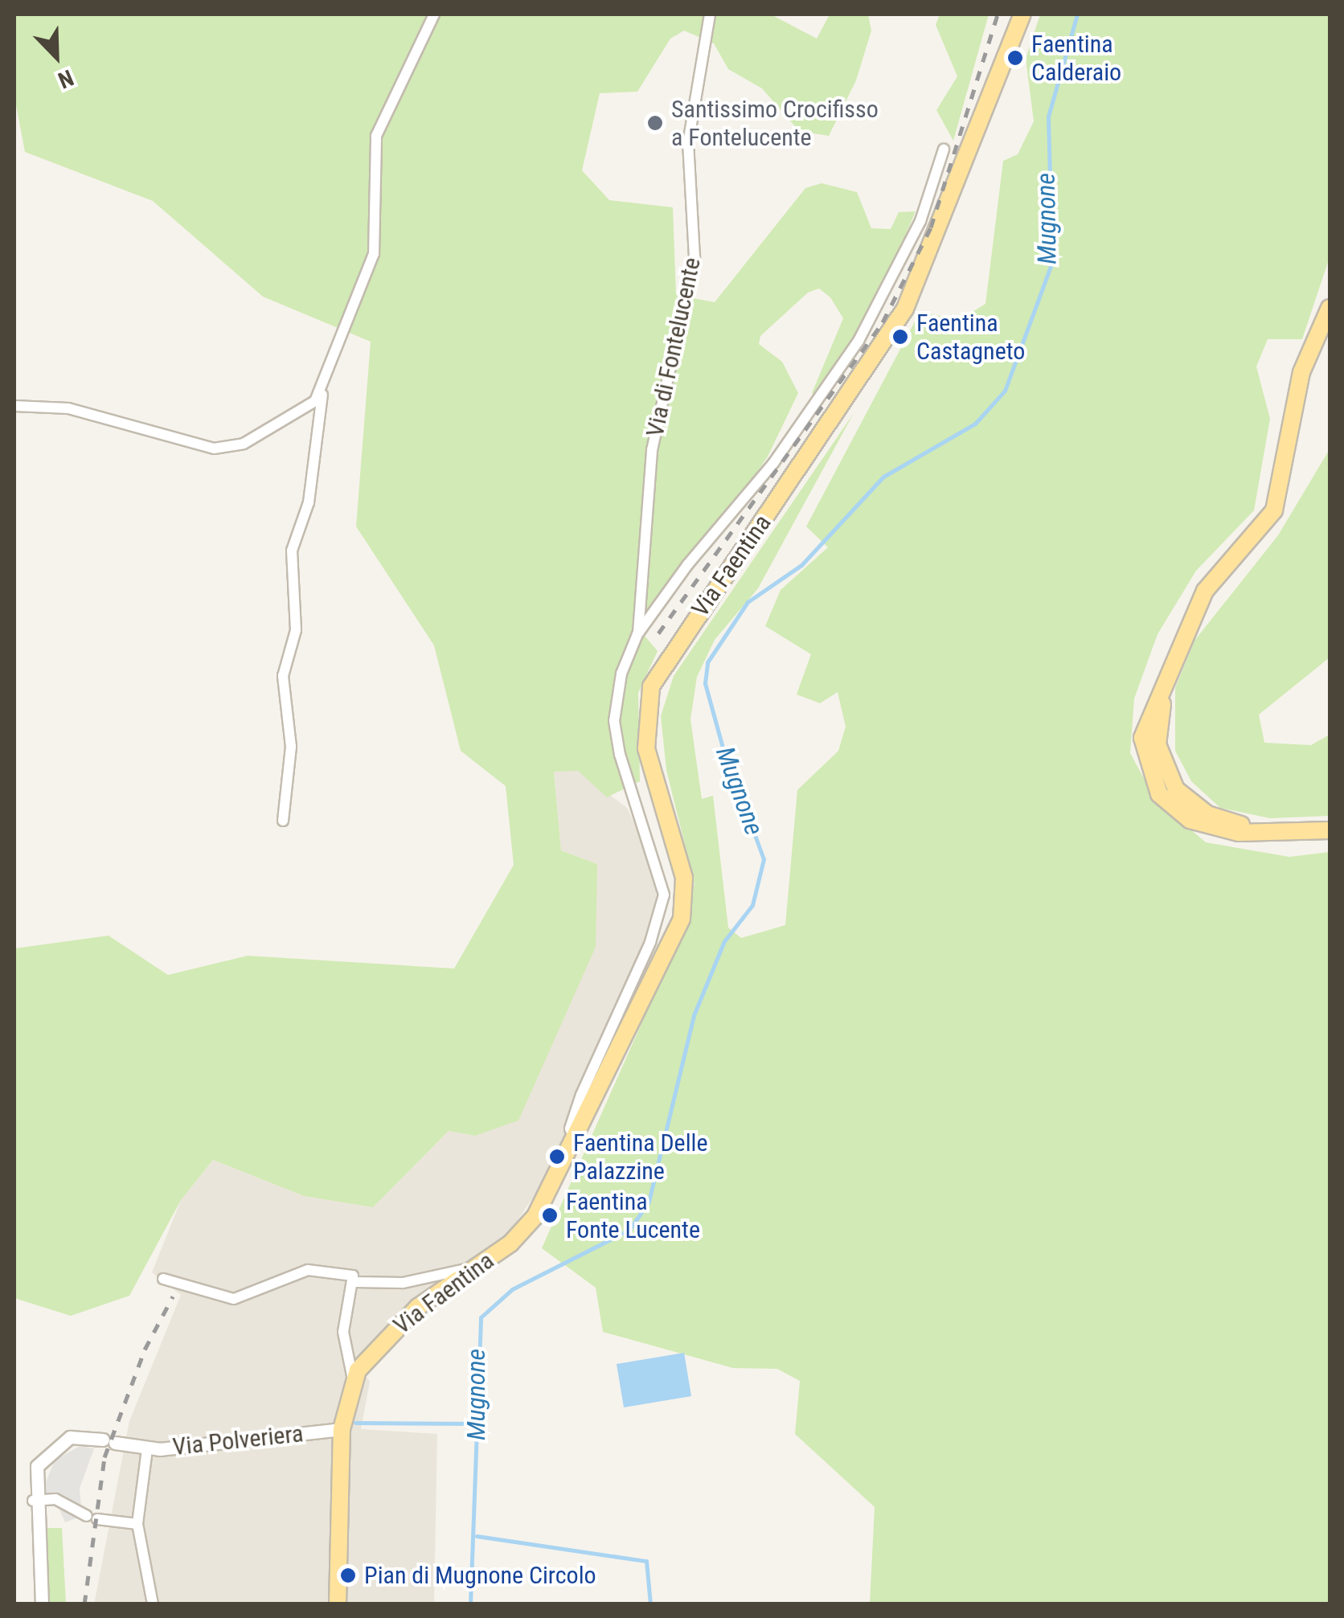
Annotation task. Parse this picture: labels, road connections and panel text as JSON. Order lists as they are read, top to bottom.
{
  "streets": {
    "main road": ["Via Faentina"],
    "street": ["Via di Fontelucente", "Via Polveriera"]
  },
  "crossings": [
    ["Via di Fontelucente", "Via Faentina"],
    ["Via Faentina", "Via Polveriera"]
  ],
  "water": ["Mugnone"],
  "places": [
    "Faentina Calderaio",
    "Santissimo Crocifisso a Fontelucente",
    "Faentina Castagneto",
    "Faentina Delle Palazzine",
    "Faentina Fonte Lucente",
    "Pian di Mugnone Circolo"
  ],
  "north": "bottom right"
}
